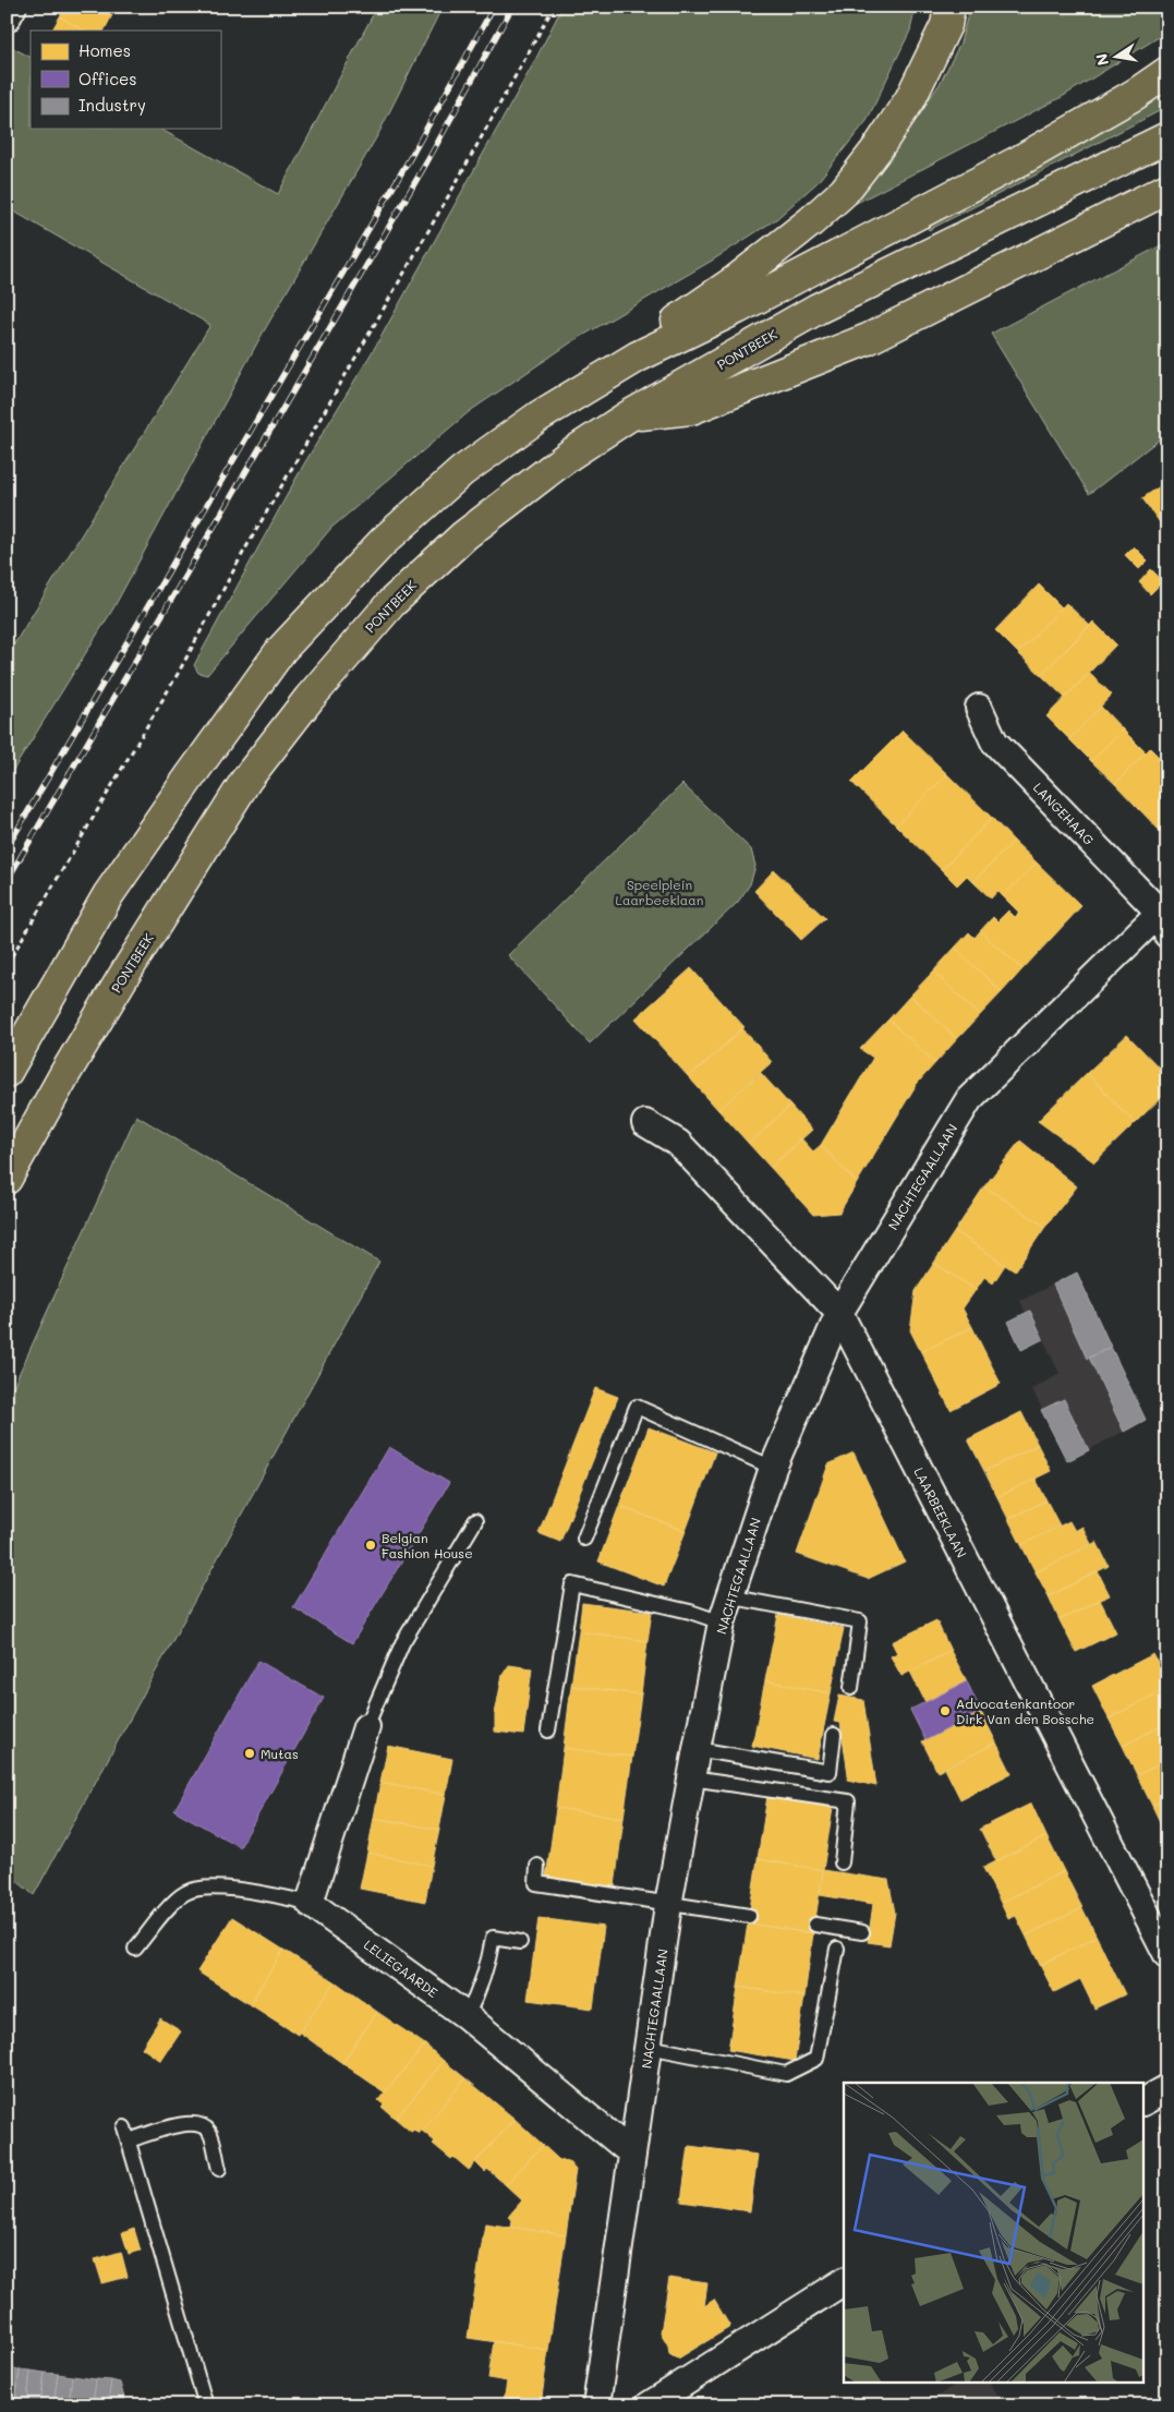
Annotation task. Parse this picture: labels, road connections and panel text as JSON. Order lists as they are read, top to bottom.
{
  "streets": {
    "highway": ["PONTBEEK"],
    "street": [
      "LANGEHAAG",
      "NACHTEGAALLAAN",
      "LAARBEEKLAAN",
      "LELIEGAARDE"
    ]
  },
  "crossings": [
    ["LANGEHAAG", "NACHTEGAALLAAN"],
    ["NACHTEGAALLAAN", "LAARBEEKLAAN"],
    ["NACHTEGAALLAAN", "LELIEGAARDE"]
  ],
  "parks": ["Speelplein Laarbeeklaan"],
  "places": ["Belgian Fashion House", "Advocatenkantoor Dirk Van den Bossche", "Mutas"],
  "legend": ["Homes", "Offices", "Industry"],
  "north": "left"
}
